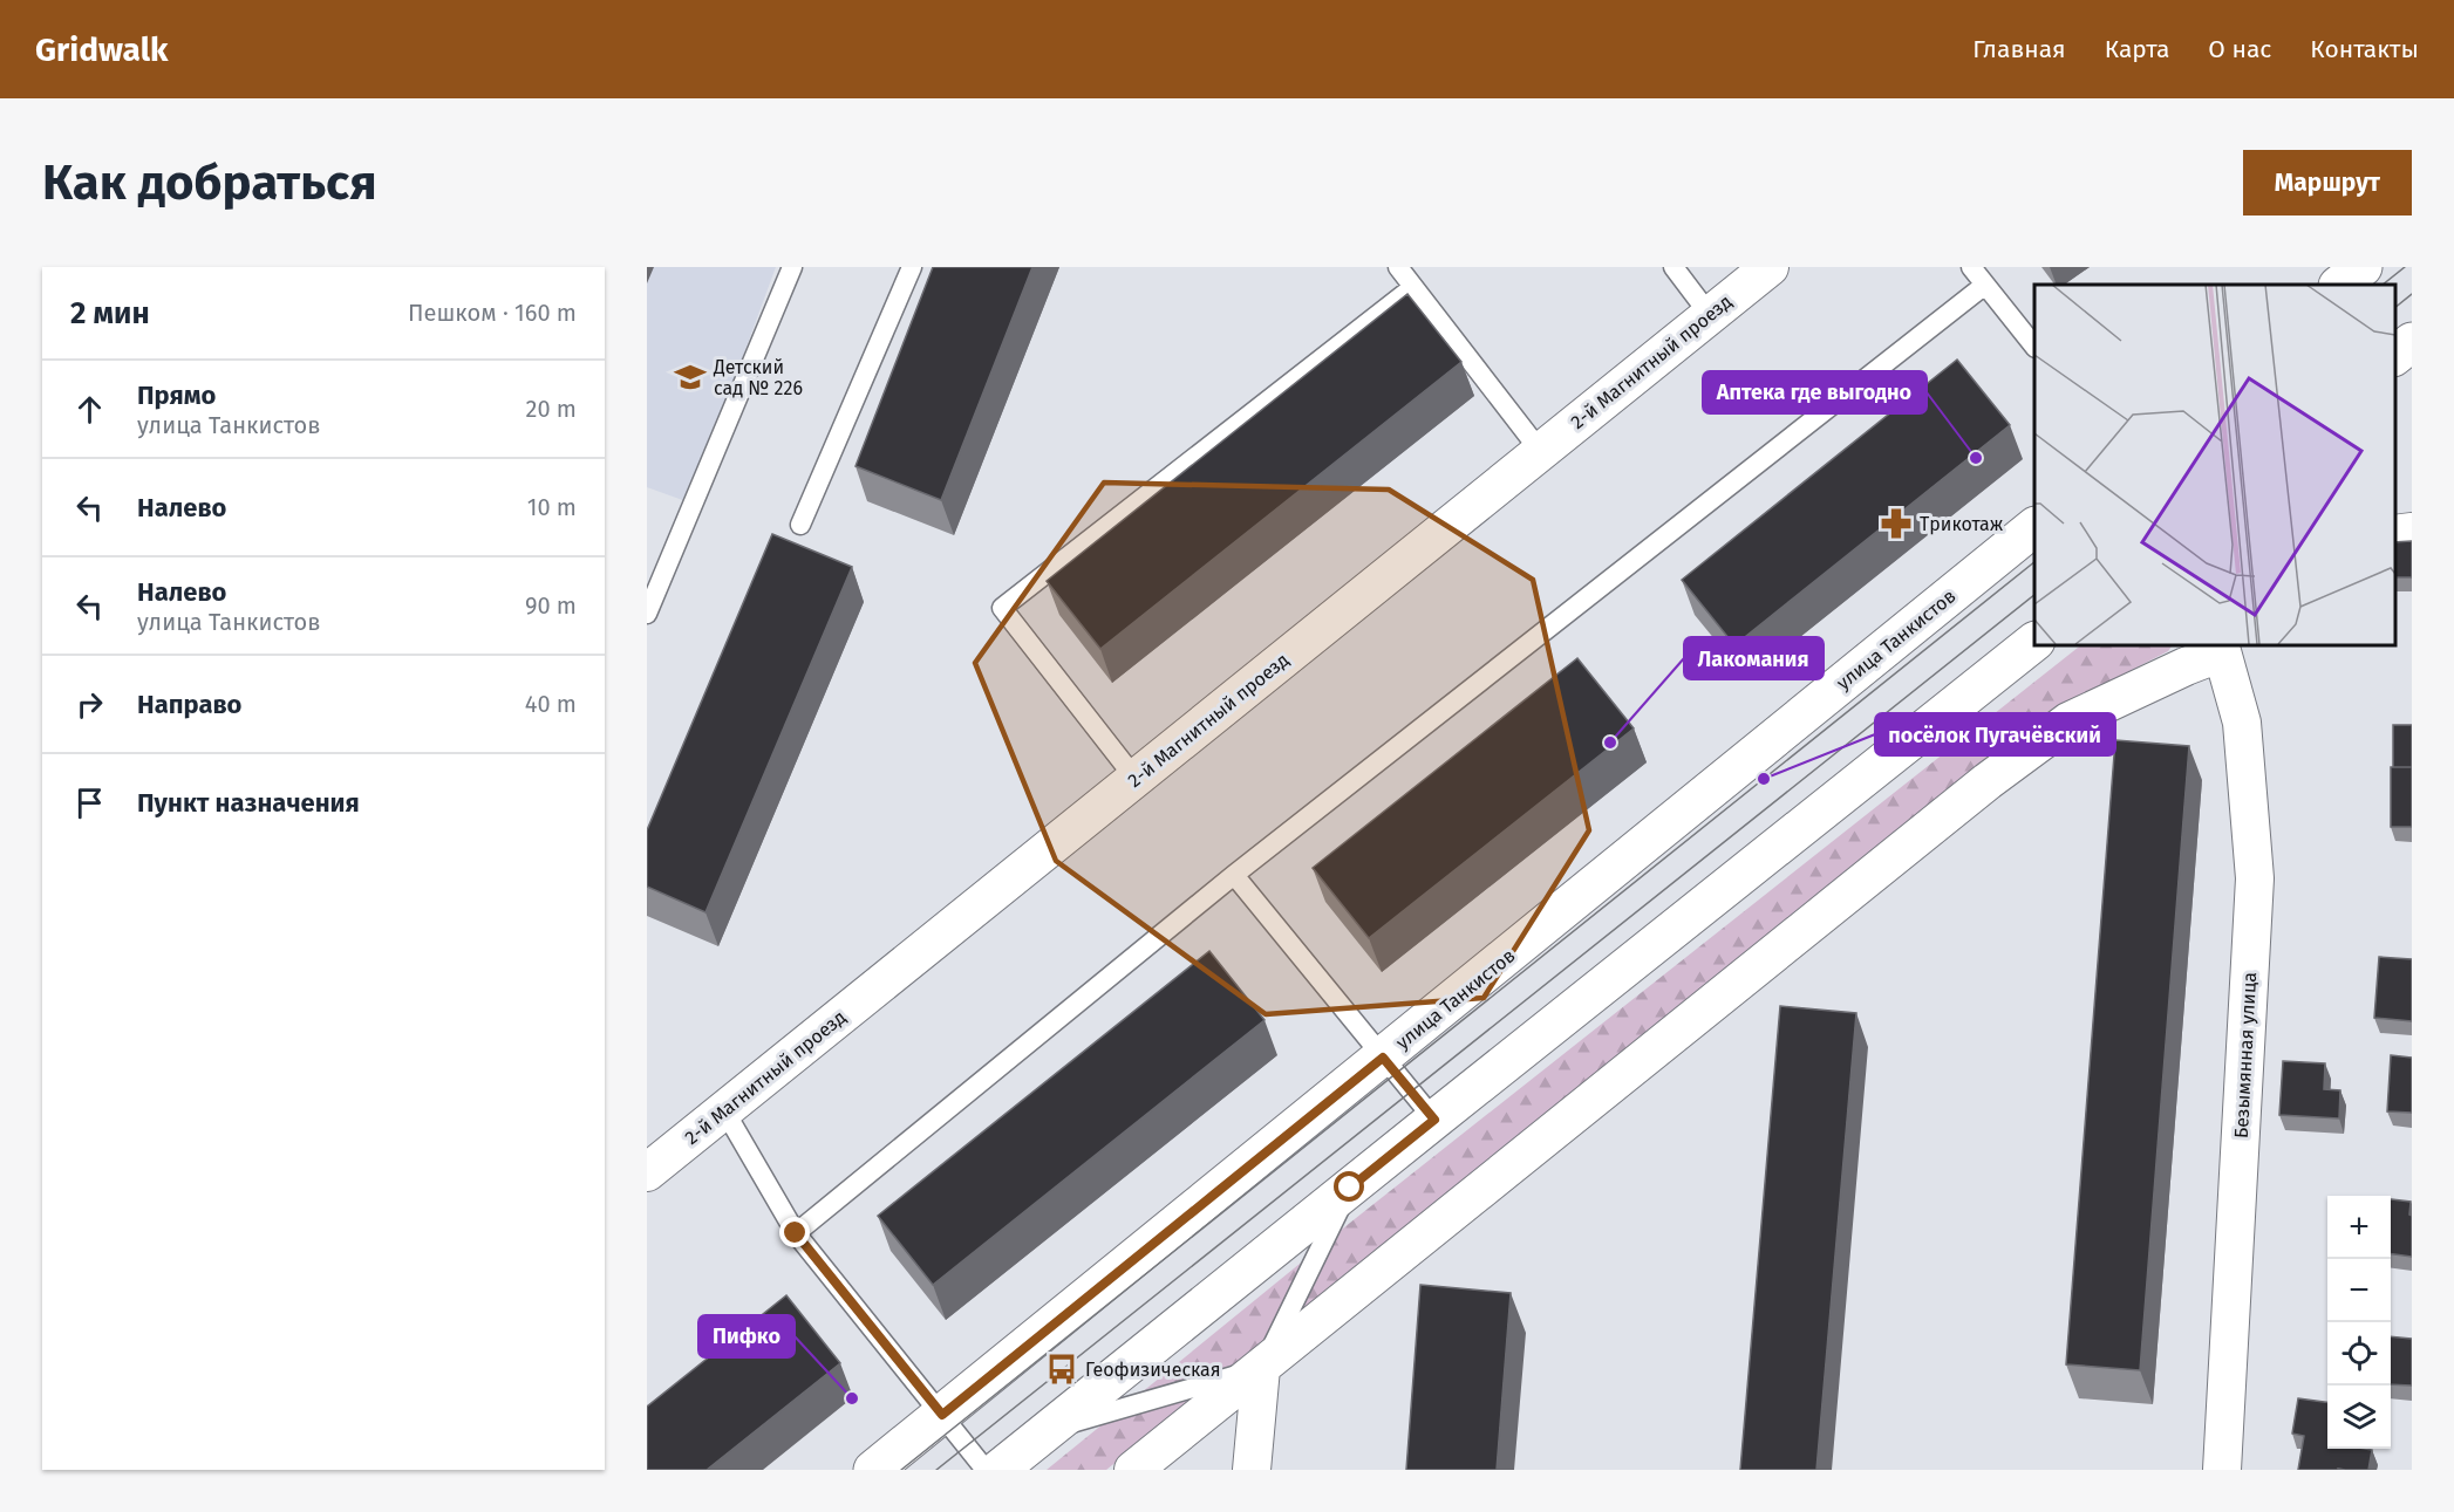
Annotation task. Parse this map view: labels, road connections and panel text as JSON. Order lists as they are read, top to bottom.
{
  "streets": {
    "main road": ["улица Танкистов"],
    "street": ["2-й Магнитный проезд", "Безымянная улица"]
  },
  "places": {
    "school or university": ["Детский сад № 226"],
    "other": [
      "Аптека где выгодно",
      "Лакомания",
      "посёлок Пугачёвский",
      "Пифко"
    ],
    "pharmacy": ["Трикотаж"],
    "bus stop": ["Геофизическая"]
  },
  "page": {
    "header": "Gridwalk",
    "nav": [
      "Главная",
      "Карта",
      "О нас",
      "Контакты"
    ],
    "buttons": "Маршрут",
    "title": "Как добраться",
    "heading": ["2 мин", "Пешком · 160 m"],
    "list": [
      ["Прямо", "улица Танкистов", "20 m"],
      ["Налево", "10 m"],
      ["Налево", "улица Танкистов", "90 m"],
      ["Направо", "40 m"],
      "Пункт назначения"
    ],
    "map_buttons": ["+", "−"]
  }
}
